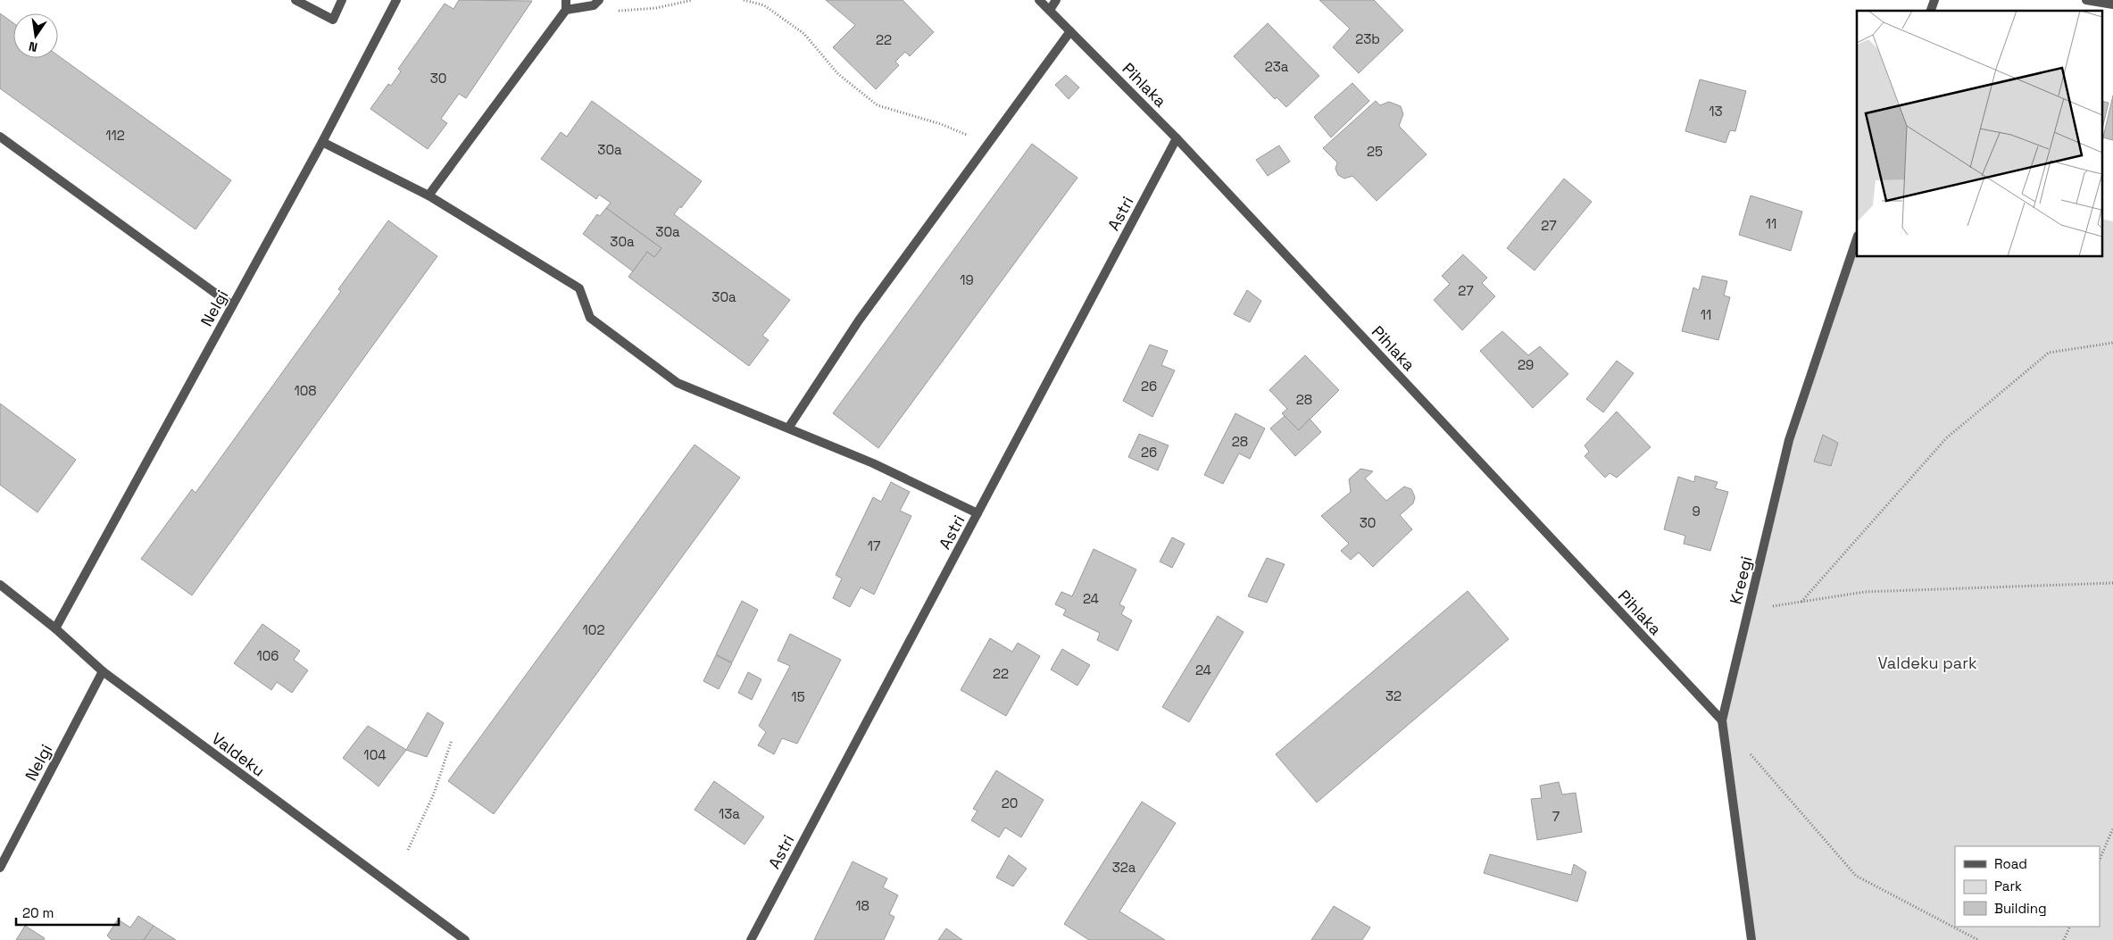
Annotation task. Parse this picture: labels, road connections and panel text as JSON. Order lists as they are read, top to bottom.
{
  "streets": {
    "street": [
      "Pihlaka",
      "Astri",
      "Nelgi",
      "Kreegi",
      "Valdeku"
    ]
  },
  "crossings": [
    ["Pihlaka", "Astri"],
    ["Pihlaka", "Kreegi"],
    ["Nelgi", "Valdeku"]
  ],
  "parks": ["Valdeku park"],
  "house_numbers": [
    "23b",
    "22",
    "23a",
    "30",
    "13",
    "112",
    "30a",
    "25",
    "11",
    "27",
    "30a",
    "30a",
    "19",
    "27",
    "30a",
    "11",
    "29",
    "26",
    "108",
    "28",
    "28",
    "26",
    "9",
    "30",
    "17",
    "24",
    "102",
    "106",
    "24",
    "22",
    "32",
    "15",
    "104",
    "20",
    "13a",
    "7",
    "32a",
    "18"
  ],
  "legend": ["Road", "Park", "Building"],
  "scale_bar": "20 m",
  "north": "bottom"
}
